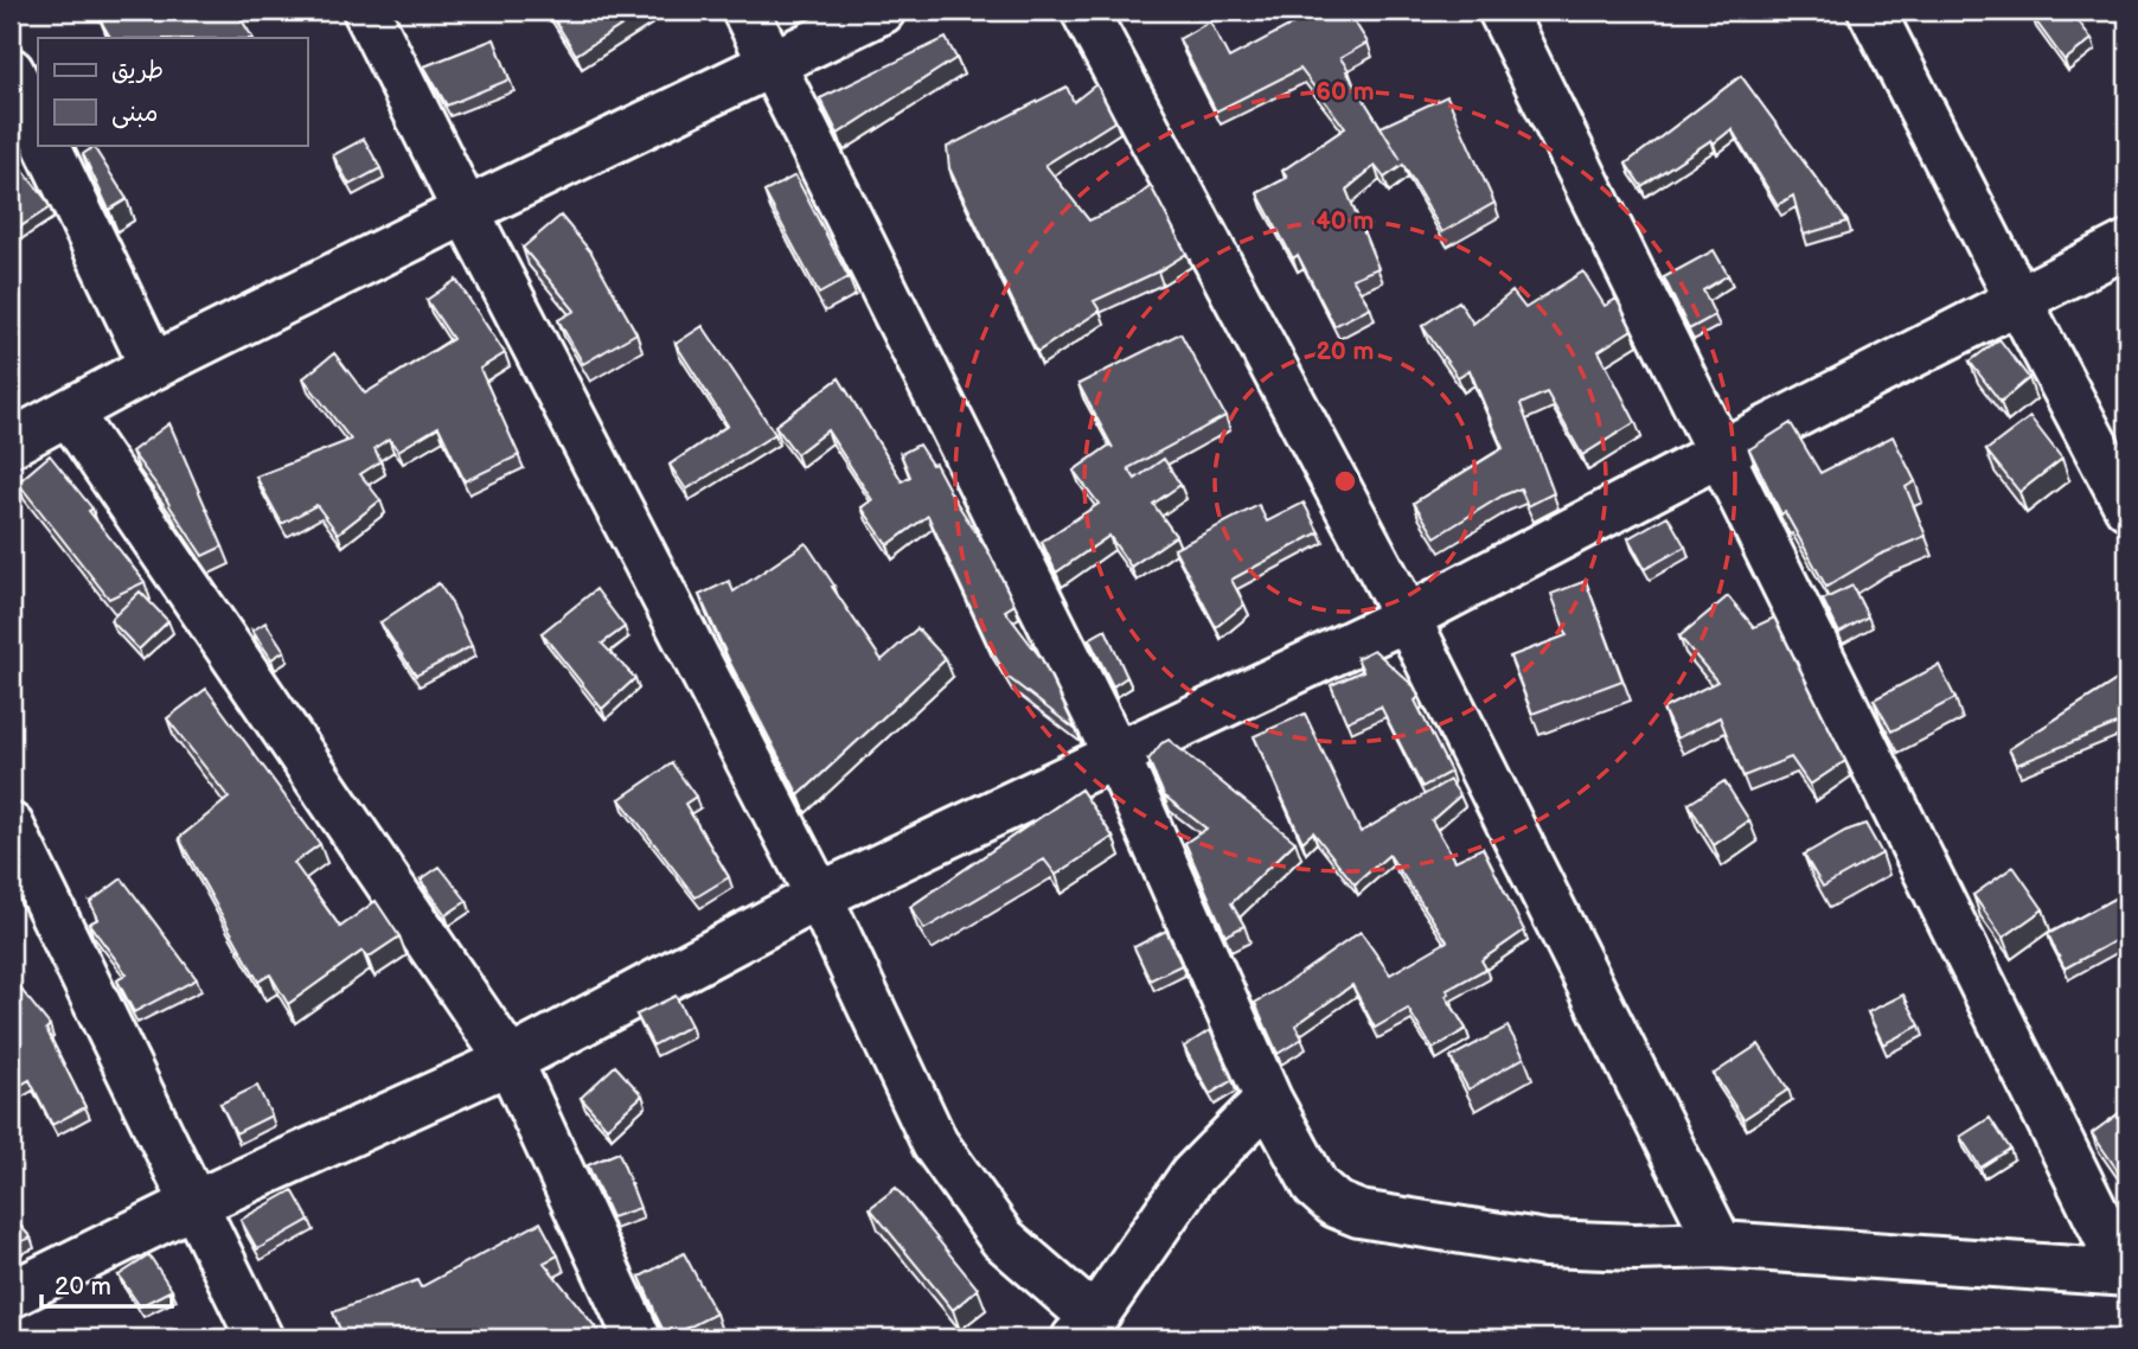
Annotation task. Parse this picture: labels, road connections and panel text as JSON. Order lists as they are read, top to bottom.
{
  "legend": ["طريق", "مبنى"],
  "scale_bar": "20 m",
  "rings": ["60 m", "40 m", "20 m"]
}
